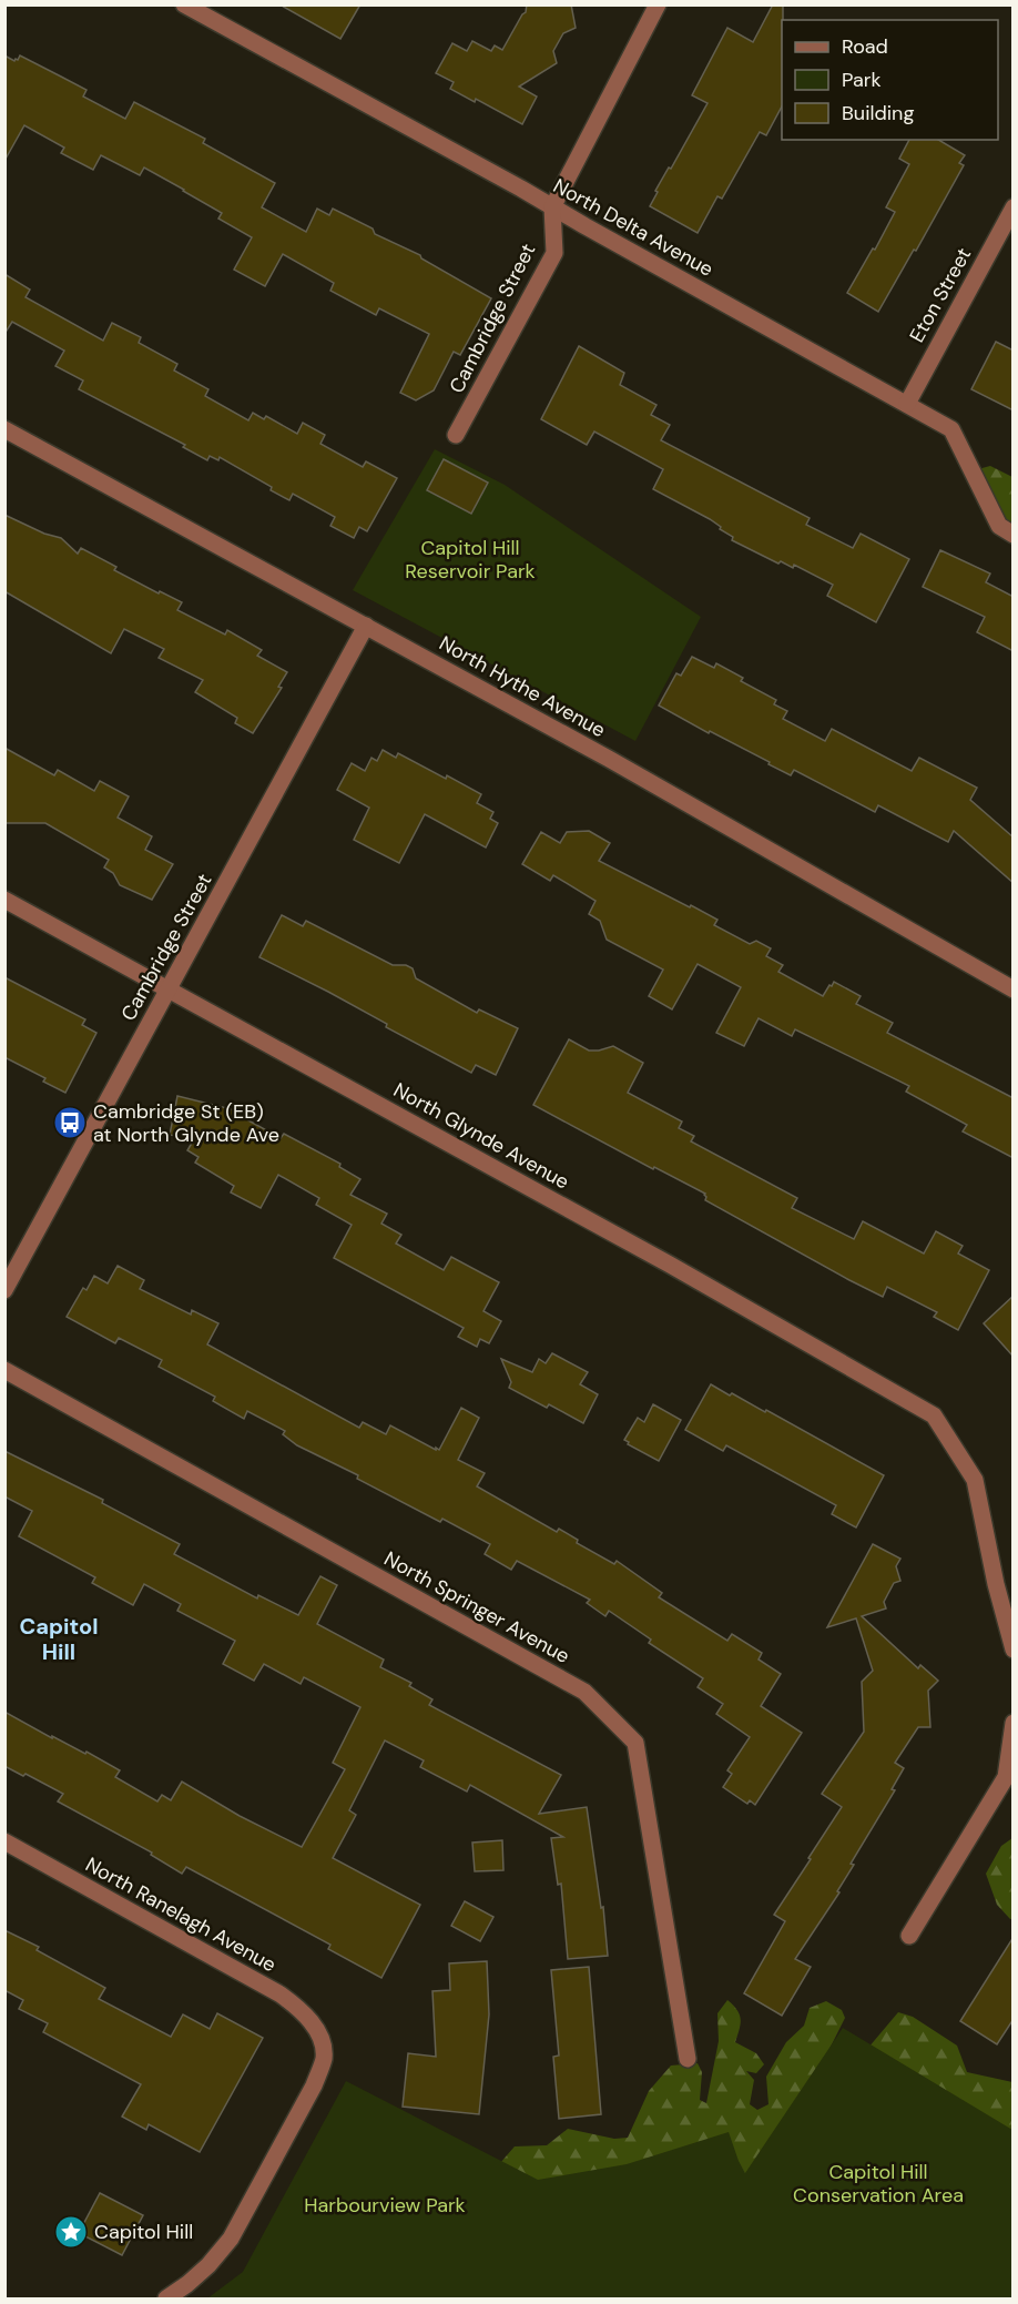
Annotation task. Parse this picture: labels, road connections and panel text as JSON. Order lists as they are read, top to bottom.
{
  "streets": {
    "street": [
      "North Delta Avenue",
      "Eton Street",
      "Cambridge Street",
      "North Hythe Avenue",
      "North Glynde Avenue",
      "North Springer Avenue",
      "North Ranelagh Avenue"
    ]
  },
  "crossings": [
    ["North Delta Avenue", "Eton Street"],
    ["North Delta Avenue", "Cambridge Street"],
    ["Cambridge Street", "North Hythe Avenue"],
    ["Cambridge Street", "North Glynde Avenue"]
  ],
  "districts": ["Capitol Hill"],
  "parks": ["Capitol Hill Reservoir Park", "Capitol Hill Conservation Area", "Harbourview Park"],
  "places": {
    "bus stop": ["Cambridge St (EB) at North Glynde Ave"],
    "place": ["Capitol Hill"]
  },
  "legend": ["Road", "Park", "Building"]
}
